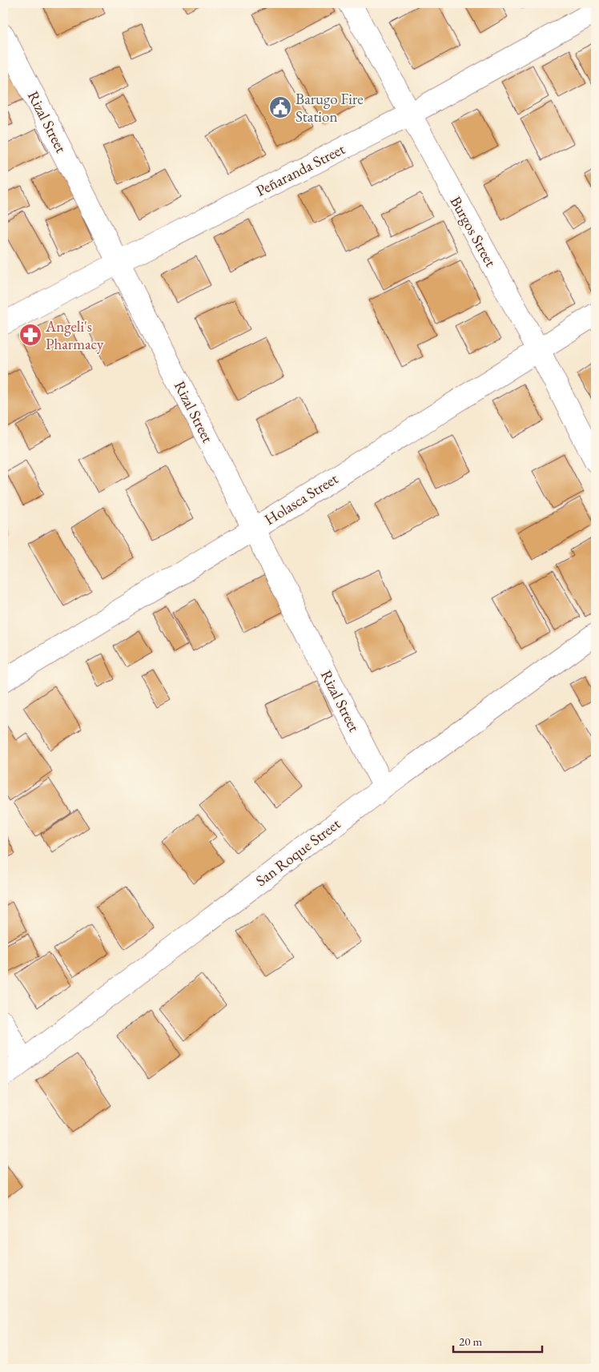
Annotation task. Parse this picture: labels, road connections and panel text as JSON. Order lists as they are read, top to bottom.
{
  "streets": {
    "street": [
      "Rizal Street",
      "Peñaranda Street",
      "Burgos Street",
      "Holasca Street",
      "San Roque Street"
    ]
  },
  "crossings": [
    ["Rizal Street", "Peñaranda Street"],
    ["Rizal Street", "Holasca Street"],
    ["Rizal Street", "San Roque Street"],
    ["Peñaranda Street", "Burgos Street"],
    ["Burgos Street", "Holasca Street"]
  ],
  "places": {
    "public building": ["Barugo Fire Station"],
    "pharmacy": ["Angeli's Pharmacy"]
  },
  "scale_bar": "20 m"
}
